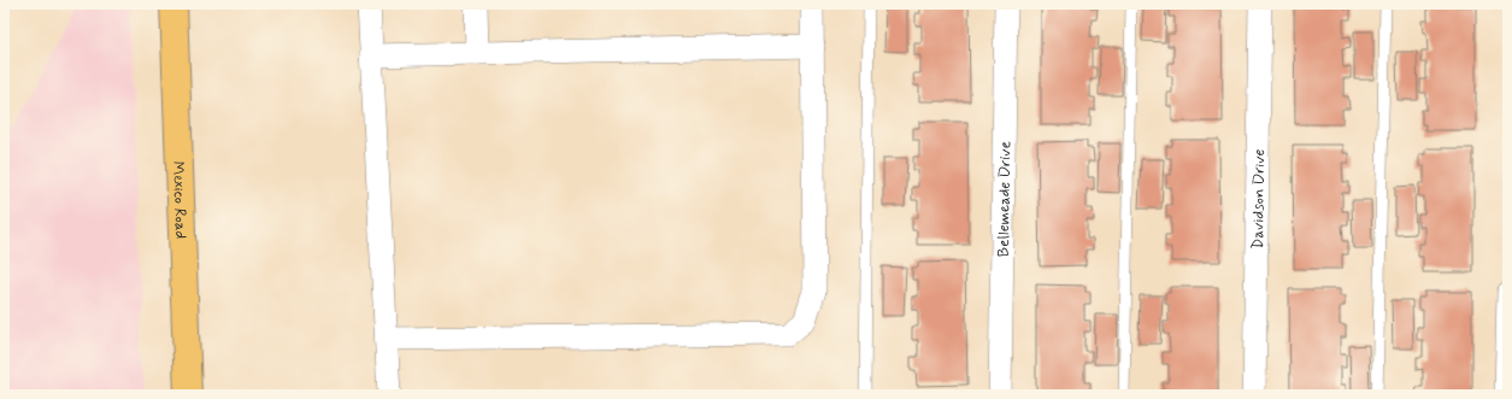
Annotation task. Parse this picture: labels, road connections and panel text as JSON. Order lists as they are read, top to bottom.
{
  "streets": {
    "main road": ["Mexico Road"],
    "street": ["Bellemeade Drive", "Davidson Drive"]
  }
}
